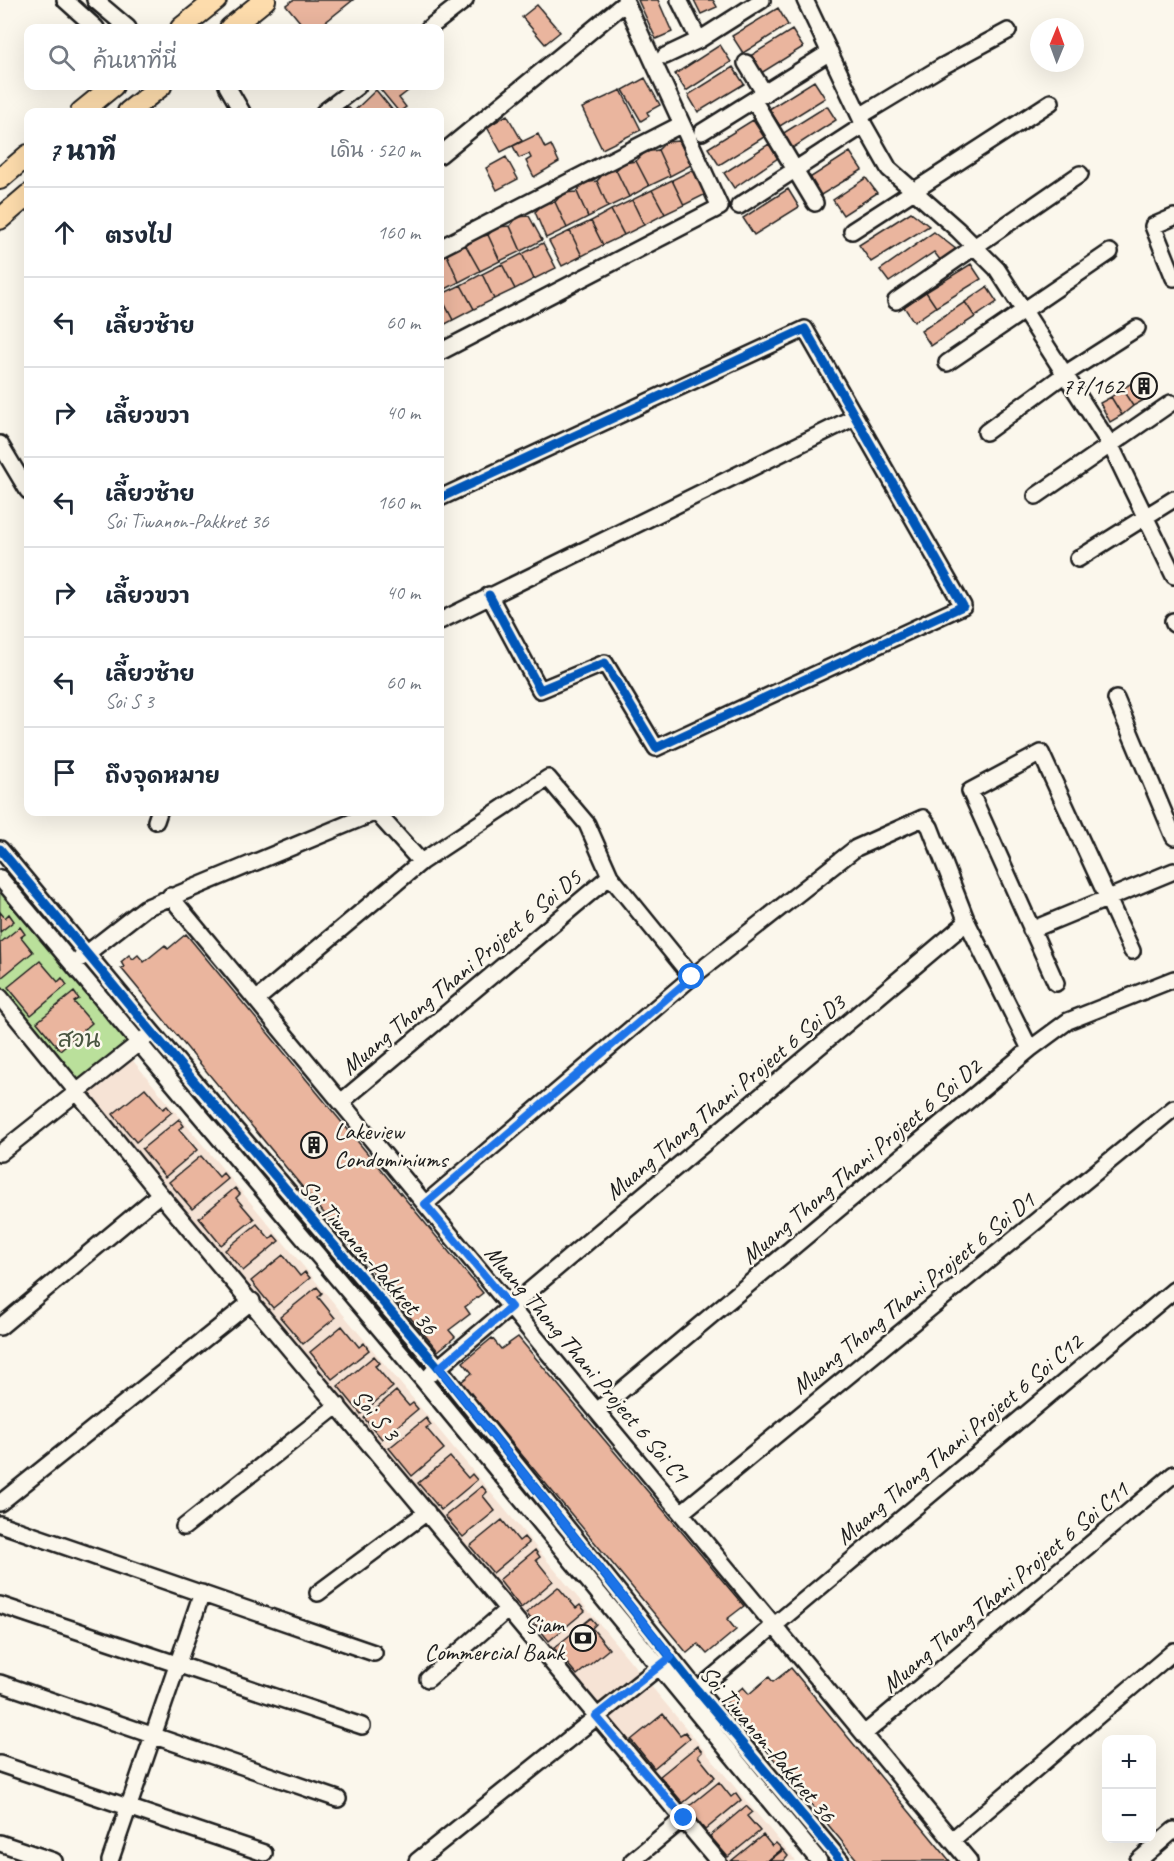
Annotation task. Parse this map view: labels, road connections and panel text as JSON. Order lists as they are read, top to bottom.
{
  "streets": {
    "street": [
      "Muang Thong Thani Project 6 Soi D5",
      "Muang Thong Thani Project 6 Soi D3",
      "Muang Thong Thani Project 6 Soi D2",
      "Soi Tiwanon-Pakkret 36",
      "Muang Thong Thani Project 6 Soi D1",
      "Muang Thong Thani Project 6 Soi C1",
      "Soi S 3",
      "Muang Thong Thani Project 6 Soi C12",
      "Muang Thong Thani Project 6 Soi C11"
    ]
  },
  "crossings": [
    ["Muang Thong Thani Project 6 Soi D5", "Muang Thong Thani Project 6 Soi C1"],
    ["Muang Thong Thani Project 6 Soi D3", "Soi Tiwanon-Pakkret 36"],
    ["Muang Thong Thani Project 6 Soi D3", "Muang Thong Thani Project 6 Soi C1"],
    ["Muang Thong Thani Project 6 Soi D2", "Muang Thong Thani Project 6 Soi C1"],
    ["Soi Tiwanon-Pakkret 36", "Muang Thong Thani Project 6 Soi C12"],
    ["Muang Thong Thani Project 6 Soi D1", "Muang Thong Thani Project 6 Soi C1"],
    ["Muang Thong Thani Project 6 Soi C1", "Muang Thong Thani Project 6 Soi C12"],
    ["Muang Thong Thani Project 6 Soi C1", "Muang Thong Thani Project 6 Soi C11"]
  ],
  "parks": ["สวน"],
  "places": {
    "building": ["77/162", "Lakeview Condominiums"],
    "bank": ["Siam Commercial Bank"]
  },
  "north": "top",
  "page": {
    "search": "ค้นหาที่นี่",
    "heading": ["7 นาที", "เดิน · 520 m"],
    "list": [
      ["ตรงไป", "160 m"],
      ["เลี้ยวซ้าย", "60 m"],
      ["เลี้ยวขวา", "40 m"],
      ["เลี้ยวซ้าย", "Soi Tiwanon-Pakkret 36", "160 m"],
      ["เลี้ยวขวา", "40 m"],
      ["เลี้ยวซ้าย", "Soi S 3", "60 m"],
      "ถึงจุดหมาย"
    ],
    "map_buttons": ["+", "−"]
  }
}
